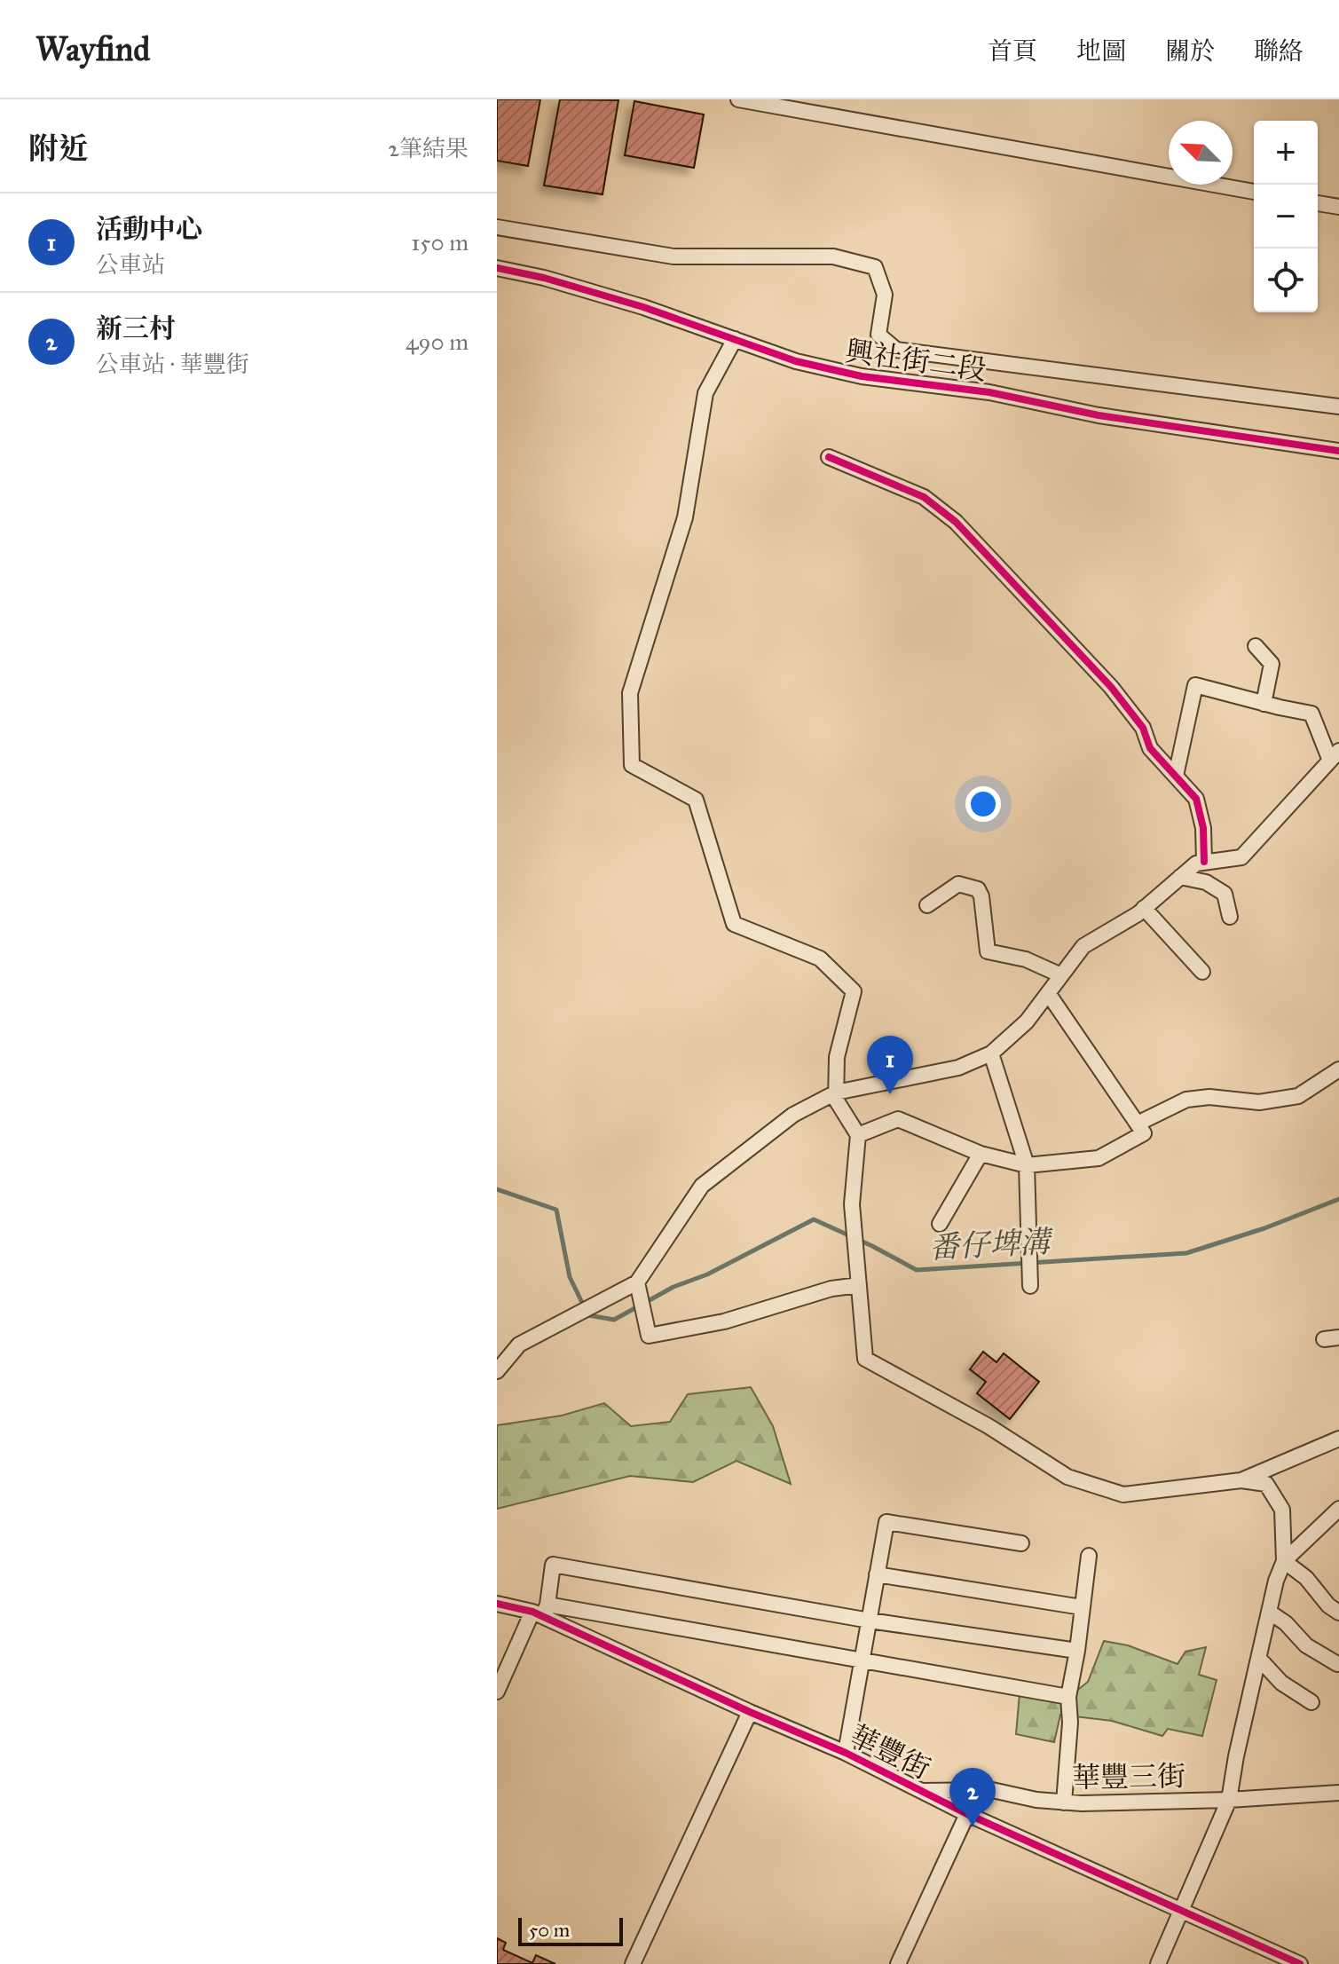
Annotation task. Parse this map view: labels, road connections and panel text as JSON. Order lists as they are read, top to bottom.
{
  "streets": {
    "street": ["興社街二段", "華豐街", "華豐三街"]
  },
  "crossings": [
    ["華豐街", "華豐三街"]
  ],
  "water": ["番仔埤溝"],
  "scale_bar": "50 m",
  "north": "top left",
  "page": {
    "header": "Wayfind",
    "nav": [
      "首頁",
      "地圖",
      "關於",
      "聯絡"
    ],
    "heading": ["附近", "2筆結果"],
    "map_buttons": ["+", "−"],
    "list": [
      {
        "mark": "1",
        "name": "活動中心",
        "note": "公車站",
        "value": "150 m"
      },
      {
        "mark": "2",
        "name": "新三村",
        "note": "公車站 · 華豐街",
        "value": "490 m"
      }
    ],
    "pins": ["1", "2"],
    "scale": "50 m"
  }
}
